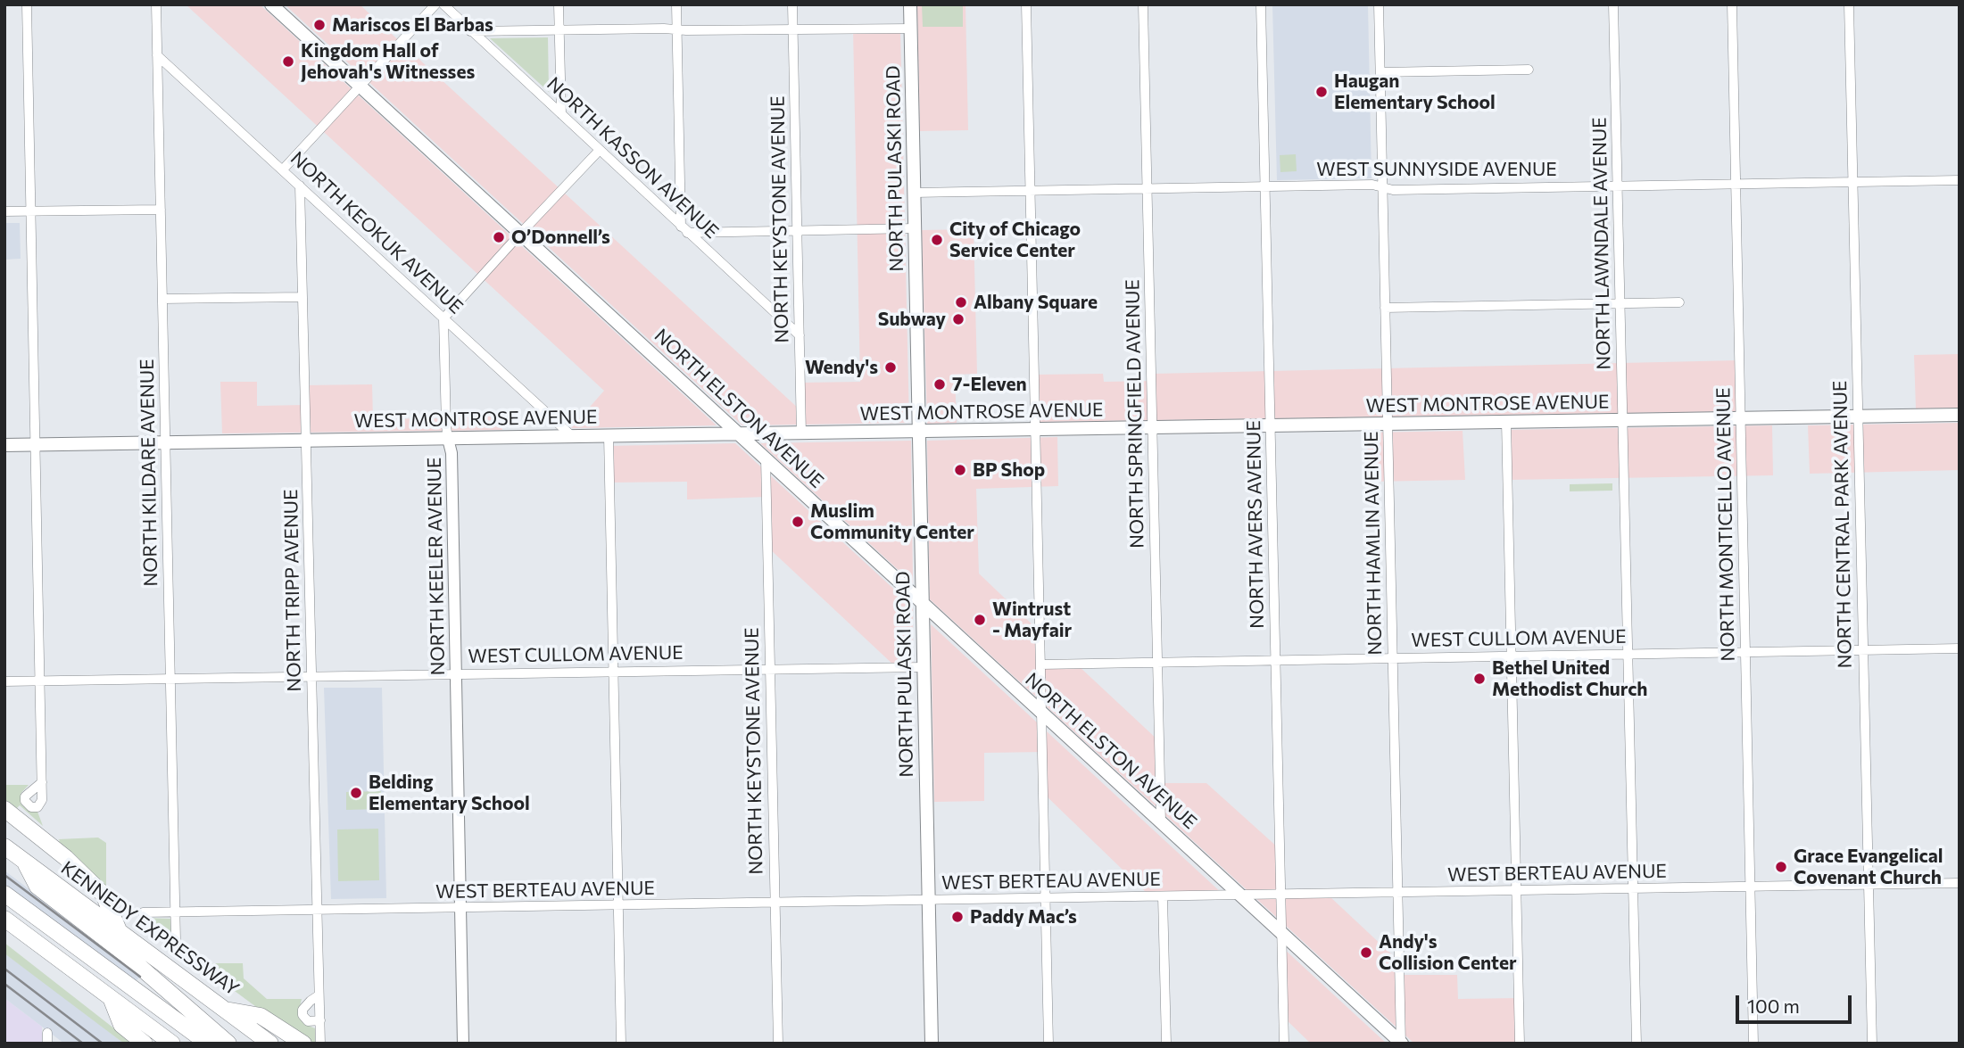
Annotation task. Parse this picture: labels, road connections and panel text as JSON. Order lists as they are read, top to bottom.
{
  "streets": {
    "highway": ["KENNEDY EXPRESSWAY"],
    "main road": ["NORTH PULASKI ROAD", "WEST MONTROSE AVENUE", "NORTH ELSTON AVENUE"],
    "street": [
      "NORTH KASSON AVENUE",
      "WEST SUNNYSIDE AVENUE",
      "NORTH KEYSTONE AVENUE",
      "NORTH KEOKUK AVENUE",
      "NORTH LAWNDALE AVENUE",
      "NORTH SPRINGFIELD AVENUE",
      "NORTH KILDARE AVENUE",
      "NORTH AVERS AVENUE",
      "NORTH MONTICELLO AVENUE",
      "NORTH CENTRAL PARK AVENUE",
      "NORTH HAMLIN AVENUE",
      "NORTH KEELER AVENUE",
      "NORTH TRIPP AVENUE",
      "WEST CULLOM AVENUE",
      "WEST BERTEAU AVENUE"
    ]
  },
  "crossings": [
    ["NORTH KASSON AVENUE", "NORTH KEYSTONE AVENUE"],
    ["NORTH PULASKI ROAD", "WEST SUNNYSIDE AVENUE"],
    ["NORTH PULASKI ROAD", "WEST MONTROSE AVENUE"],
    ["NORTH PULASKI ROAD", "NORTH ELSTON AVENUE"],
    ["NORTH PULASKI ROAD", "WEST CULLOM AVENUE"],
    ["NORTH PULASKI ROAD", "WEST BERTEAU AVENUE"],
    ["WEST SUNNYSIDE AVENUE", "NORTH LAWNDALE AVENUE"],
    ["WEST SUNNYSIDE AVENUE", "NORTH SPRINGFIELD AVENUE"],
    ["WEST SUNNYSIDE AVENUE", "NORTH AVERS AVENUE"],
    ["WEST SUNNYSIDE AVENUE", "NORTH MONTICELLO AVENUE"],
    ["WEST SUNNYSIDE AVENUE", "NORTH CENTRAL PARK AVENUE"],
    ["WEST SUNNYSIDE AVENUE", "NORTH HAMLIN AVENUE"],
    ["NORTH KEYSTONE AVENUE", "WEST MONTROSE AVENUE"],
    ["NORTH KEYSTONE AVENUE", "NORTH ELSTON AVENUE"],
    ["NORTH KEYSTONE AVENUE", "WEST CULLOM AVENUE"],
    ["NORTH KEYSTONE AVENUE", "WEST BERTEAU AVENUE"],
    ["NORTH KEOKUK AVENUE", "WEST MONTROSE AVENUE"],
    ["NORTH KEOKUK AVENUE", "NORTH KILDARE AVENUE"],
    ["NORTH KEOKUK AVENUE", "NORTH KEELER AVENUE"],
    ["NORTH KEOKUK AVENUE", "NORTH TRIPP AVENUE"],
    ["NORTH LAWNDALE AVENUE", "WEST MONTROSE AVENUE"],
    ["NORTH LAWNDALE AVENUE", "WEST CULLOM AVENUE"],
    ["NORTH LAWNDALE AVENUE", "WEST BERTEAU AVENUE"],
    ["WEST MONTROSE AVENUE", "NORTH ELSTON AVENUE"],
    ["WEST MONTROSE AVENUE", "NORTH SPRINGFIELD AVENUE"],
    ["WEST MONTROSE AVENUE", "NORTH KILDARE AVENUE"],
    ["WEST MONTROSE AVENUE", "NORTH AVERS AVENUE"],
    ["WEST MONTROSE AVENUE", "NORTH MONTICELLO AVENUE"],
    ["WEST MONTROSE AVENUE", "NORTH CENTRAL PARK AVENUE"],
    ["WEST MONTROSE AVENUE", "NORTH HAMLIN AVENUE"],
    ["WEST MONTROSE AVENUE", "NORTH KEELER AVENUE"],
    ["WEST MONTROSE AVENUE", "NORTH TRIPP AVENUE"],
    ["NORTH ELSTON AVENUE", "NORTH SPRINGFIELD AVENUE"],
    ["NORTH ELSTON AVENUE", "NORTH AVERS AVENUE"],
    ["NORTH ELSTON AVENUE", "NORTH HAMLIN AVENUE"],
    ["NORTH ELSTON AVENUE", "WEST BERTEAU AVENUE"],
    ["NORTH SPRINGFIELD AVENUE", "WEST CULLOM AVENUE"],
    ["NORTH KILDARE AVENUE", "WEST CULLOM AVENUE"],
    ["NORTH KILDARE AVENUE", "WEST BERTEAU AVENUE"],
    ["NORTH AVERS AVENUE", "WEST CULLOM AVENUE"],
    ["NORTH AVERS AVENUE", "WEST BERTEAU AVENUE"],
    ["NORTH MONTICELLO AVENUE", "WEST CULLOM AVENUE"],
    ["NORTH MONTICELLO AVENUE", "WEST BERTEAU AVENUE"],
    ["NORTH CENTRAL PARK AVENUE", "WEST CULLOM AVENUE"],
    ["NORTH CENTRAL PARK AVENUE", "WEST BERTEAU AVENUE"],
    ["NORTH HAMLIN AVENUE", "WEST CULLOM AVENUE"],
    ["NORTH HAMLIN AVENUE", "WEST BERTEAU AVENUE"],
    ["NORTH KEELER AVENUE", "WEST CULLOM AVENUE"],
    ["NORTH KEELER AVENUE", "WEST BERTEAU AVENUE"],
    ["NORTH TRIPP AVENUE", "WEST CULLOM AVENUE"],
    ["NORTH TRIPP AVENUE", "WEST BERTEAU AVENUE"]
  ],
  "places": [
    "Mariscos El Barbas",
    "Kingdom Hall of Jehovah's Witnesses",
    "Haugan Elementary School",
    "O’Donnell’s",
    "City of Chicago Service Center",
    "Albany Square",
    "Subway",
    "Wendy's",
    "7-Eleven",
    "BP Shop",
    "Muslim Community Center",
    "Wintrust - Mayfair",
    "Bethel United Methodist Church",
    "Belding Elementary School",
    "Grace Evangelical Covenant Church",
    "Paddy Mac’s",
    "Andy's Collision Center"
  ],
  "scale_bar": "100 m"
}
